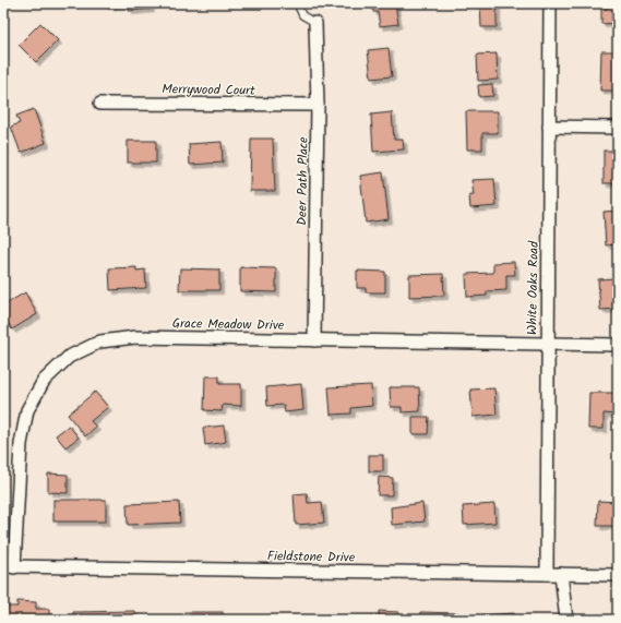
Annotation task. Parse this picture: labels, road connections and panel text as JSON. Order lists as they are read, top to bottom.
{
  "streets": {
    "street": [
      "Merrywood Court",
      "Deer Path Place",
      "White Oaks Road",
      "Grace Meadow Drive",
      "Fieldstone Drive"
    ]
  },
  "crossings": [
    ["Merrywood Court", "Deer Path Place"],
    ["Deer Path Place", "Grace Meadow Drive"],
    ["White Oaks Road", "Grace Meadow Drive"],
    ["White Oaks Road", "Fieldstone Drive"],
    ["Grace Meadow Drive", "Fieldstone Drive"]
  ]
}
